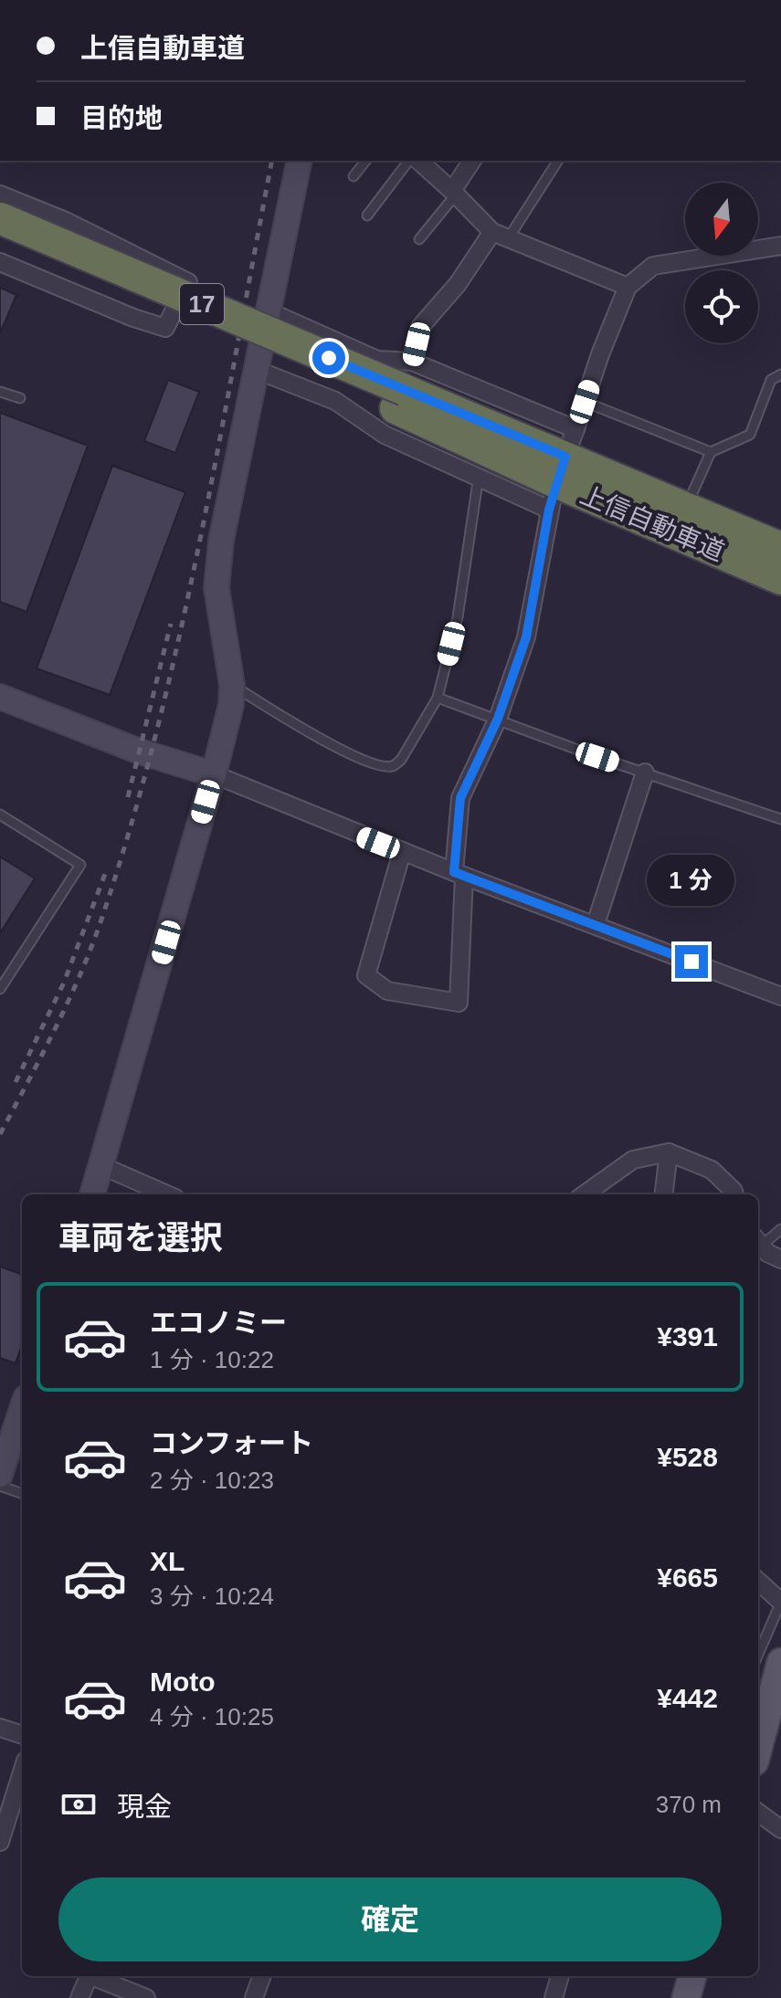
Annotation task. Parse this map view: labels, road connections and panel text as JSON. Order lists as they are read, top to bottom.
{
  "streets": {
    "highway": ["17", "上信自動車道"]
  },
  "north": "bottom",
  "page": {
    "banner": ["上信自動車道", "目的地"],
    "bubble": "1 分",
    "heading": "車両を選択",
    "list": [
      {
        "name": "エコノミー",
        "note": "1 分 · 10:22",
        "value": "¥391"
      },
      {
        "name": "コンフォート",
        "note": "2 分 · 10:23",
        "value": "¥528"
      },
      {
        "name": "XL",
        "note": "3 分 · 10:24",
        "value": "¥665"
      },
      {
        "name": "Moto",
        "note": "4 分 · 10:25",
        "value": "¥442"
      }
    ],
    "pay": ["現金", "370 m"],
    "buttons": "確定"
  }
}
